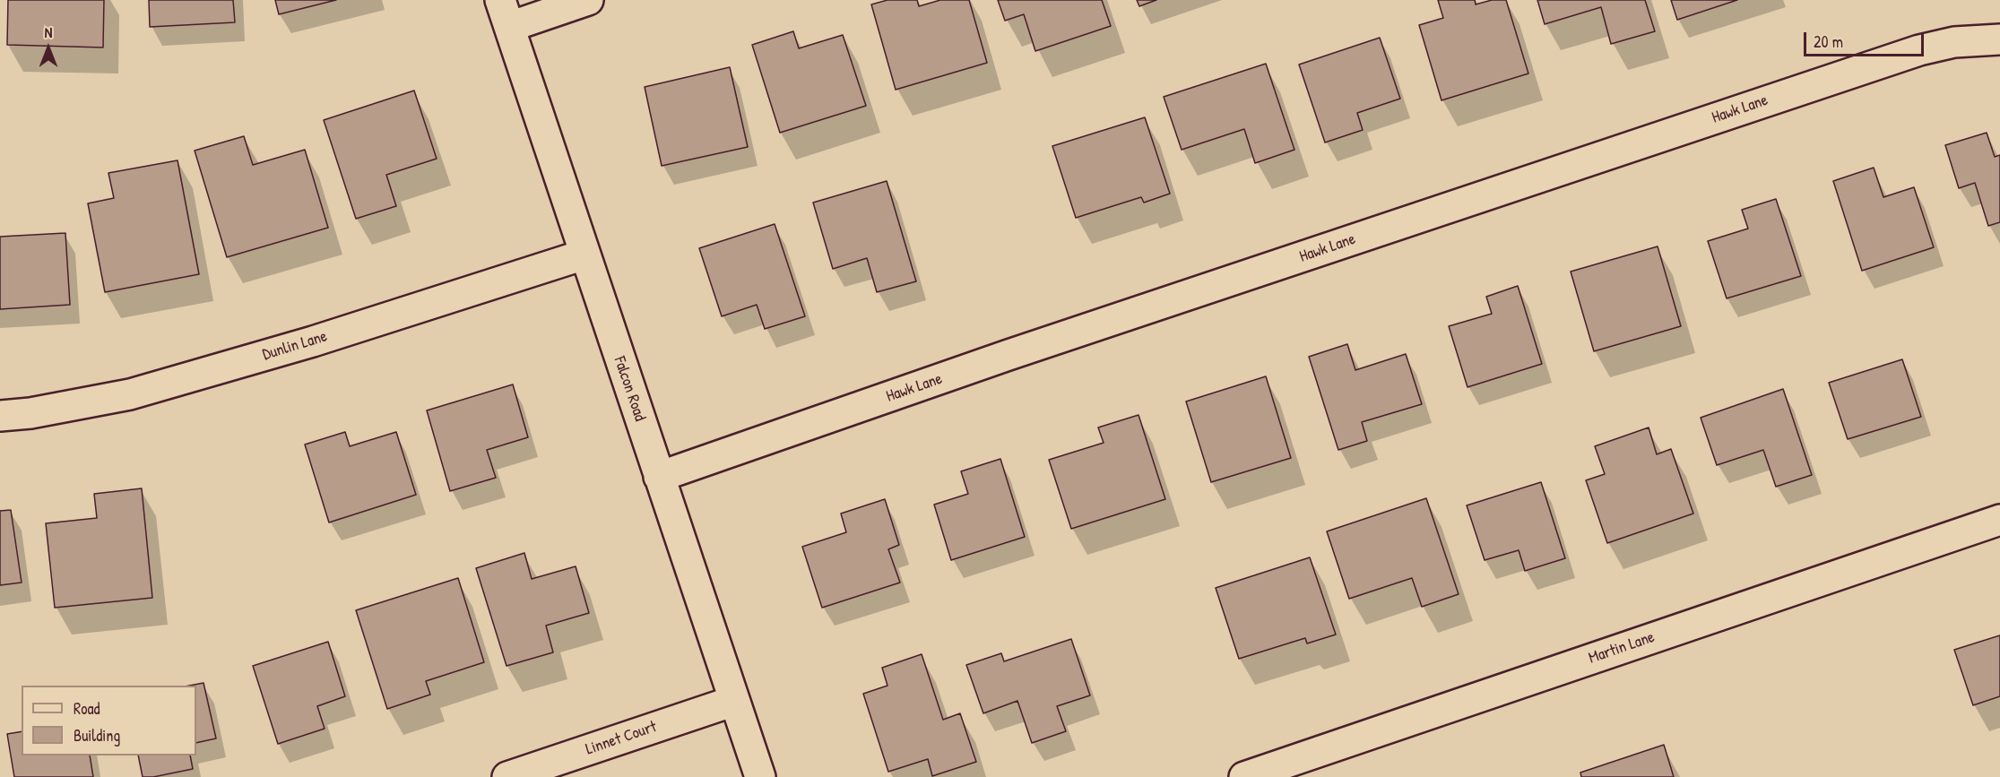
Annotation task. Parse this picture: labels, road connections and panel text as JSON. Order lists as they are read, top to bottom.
{
  "streets": {
    "street": [
      "Hawk Lane",
      "Dunlin Lane",
      "Falcon Road",
      "Martin Lane",
      "Linnet Court"
    ]
  },
  "crossings": [
    ["Hawk Lane", "Falcon Road"],
    ["Dunlin Lane", "Falcon Road"],
    ["Falcon Road", "Linnet Court"]
  ],
  "legend": ["Road", "Building"],
  "scale_bar": "20 m",
  "north": "top"
}
